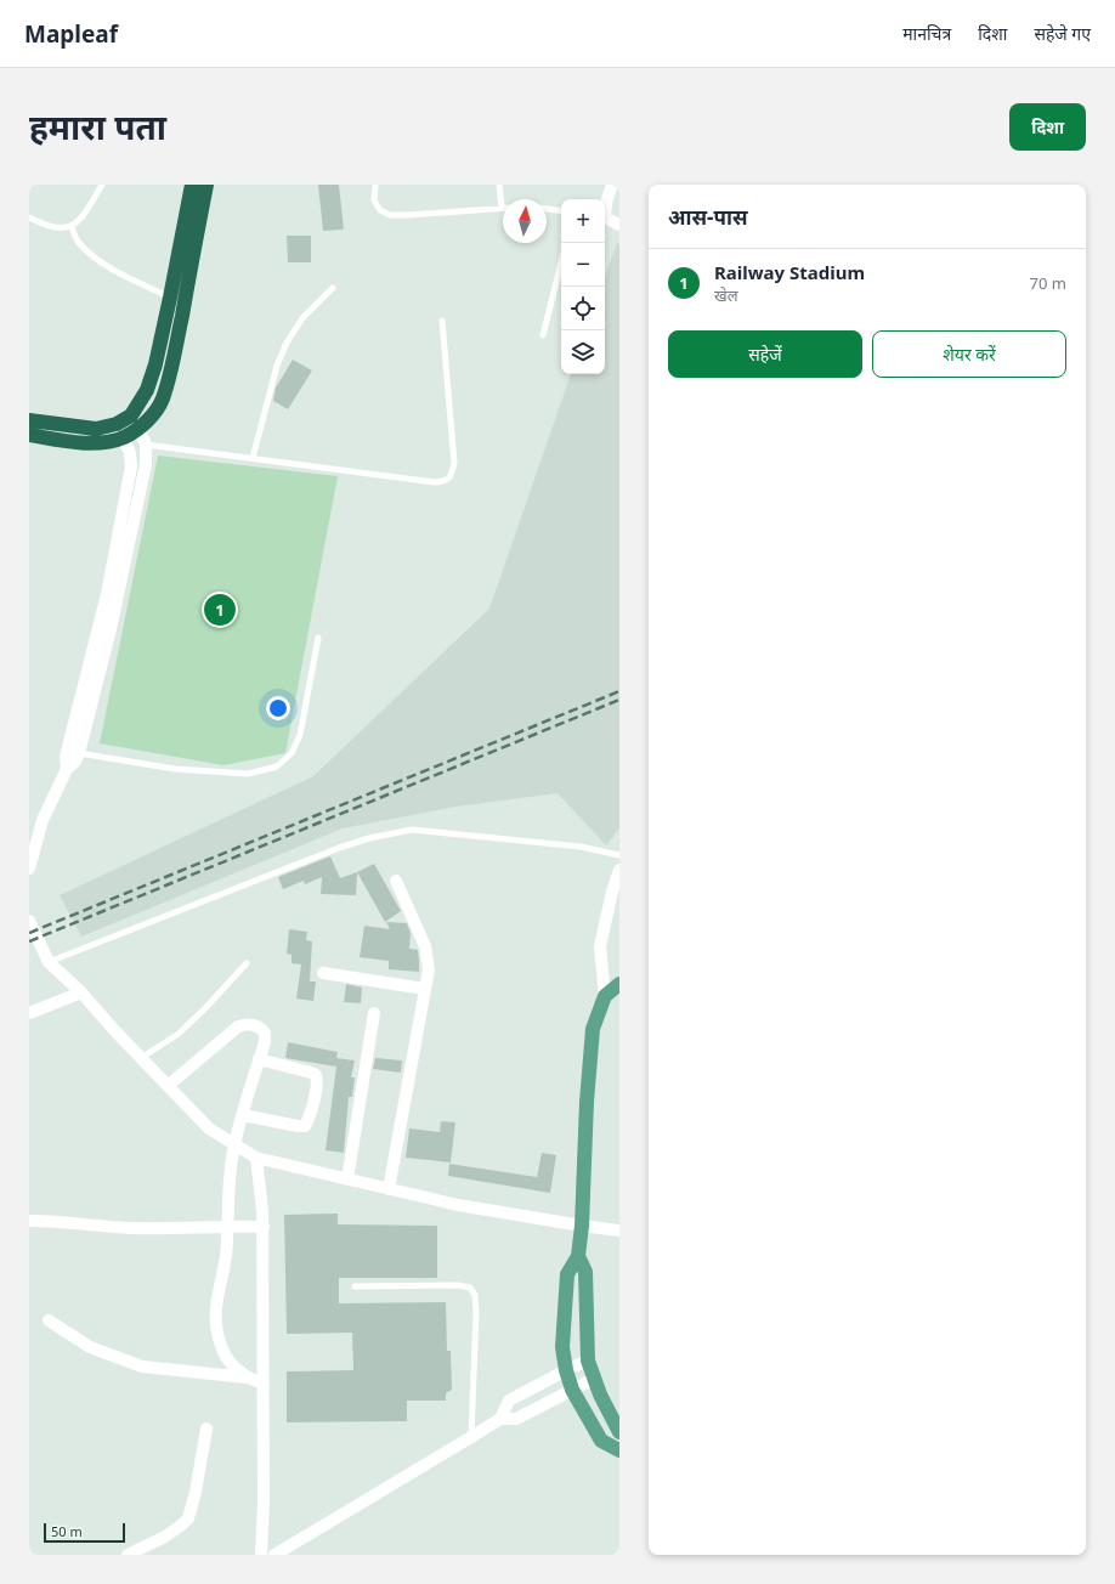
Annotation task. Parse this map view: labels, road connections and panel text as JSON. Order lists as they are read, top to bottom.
{
  "scale_bar": "50 m",
  "north": "top",
  "page": {
    "header": "Mapleaf",
    "nav": ["मानचित्र", "दिशा", "सहेजे गए"],
    "title": "हमारा पता",
    "buttons": [
      "दिशा",
      ["सहेजें", "शेयर करें"]
    ],
    "heading": "आस-पास",
    "map_buttons": ["+", "−"],
    "list": [
      {
        "mark": "1",
        "name": "Railway Stadium",
        "note": "खेल",
        "value": "70 m"
      }
    ],
    "pins": "1",
    "scale": "50 m"
  }
}
